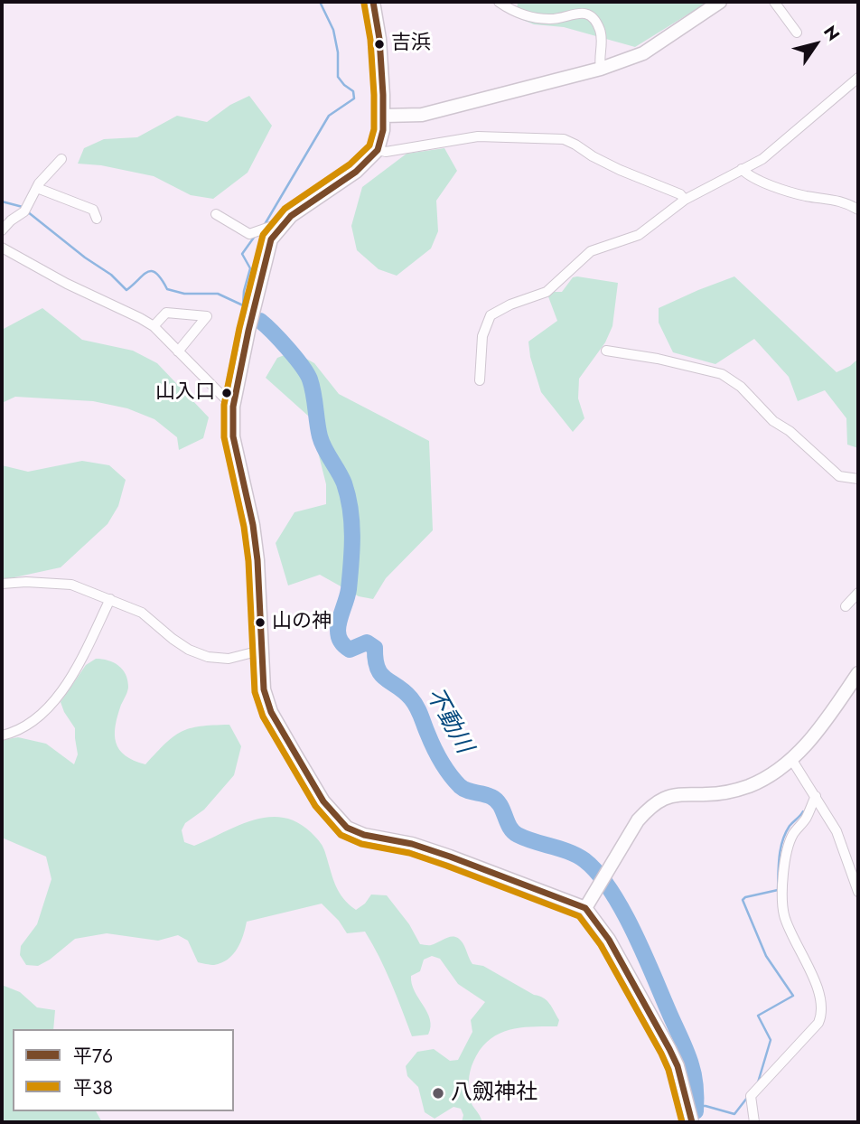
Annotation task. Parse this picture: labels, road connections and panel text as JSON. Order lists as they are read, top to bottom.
{
  "water": ["不動川"],
  "places": [
    "吉浜",
    "山入口",
    "山の神",
    "八劔神社"
  ],
  "lines": ["transit line 平76", "transit line 平38"],
  "legend": ["平76", "平38"],
  "north": "top right"
}
